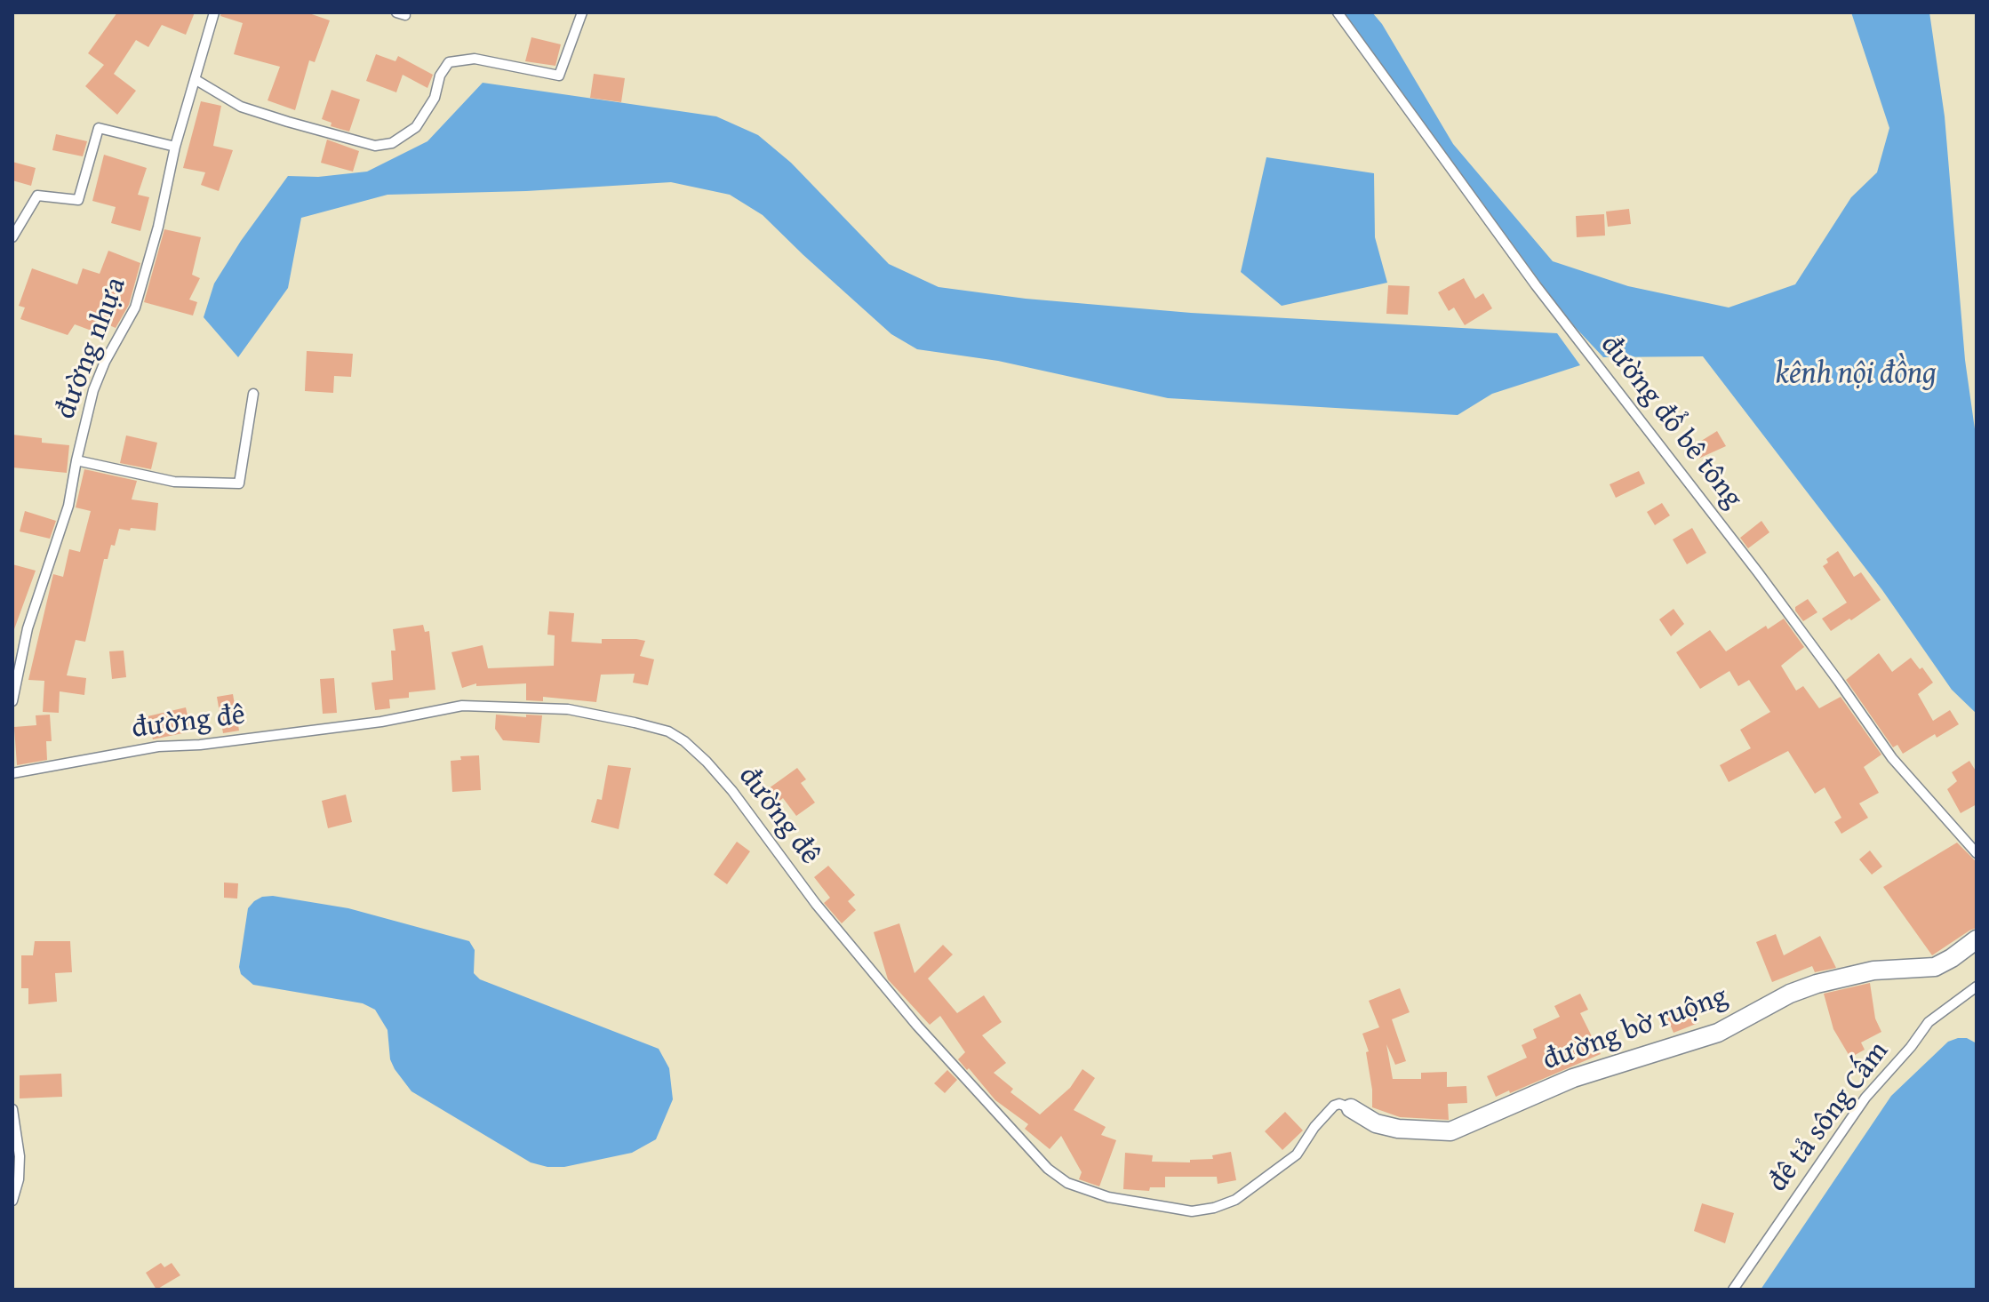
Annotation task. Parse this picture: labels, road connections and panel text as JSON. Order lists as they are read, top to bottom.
{
  "streets": {
    "street": ["đường bờ ruộng"],
    "lane": [
      "đường nhựa",
      "đường đổ bê tông",
      "đường đê",
      "đê tả sông Cấm"
    ]
  },
  "crossings": [
    ["đường đê", "đường bờ ruộng"]
  ],
  "water": ["kênh nội đồng"]
}
